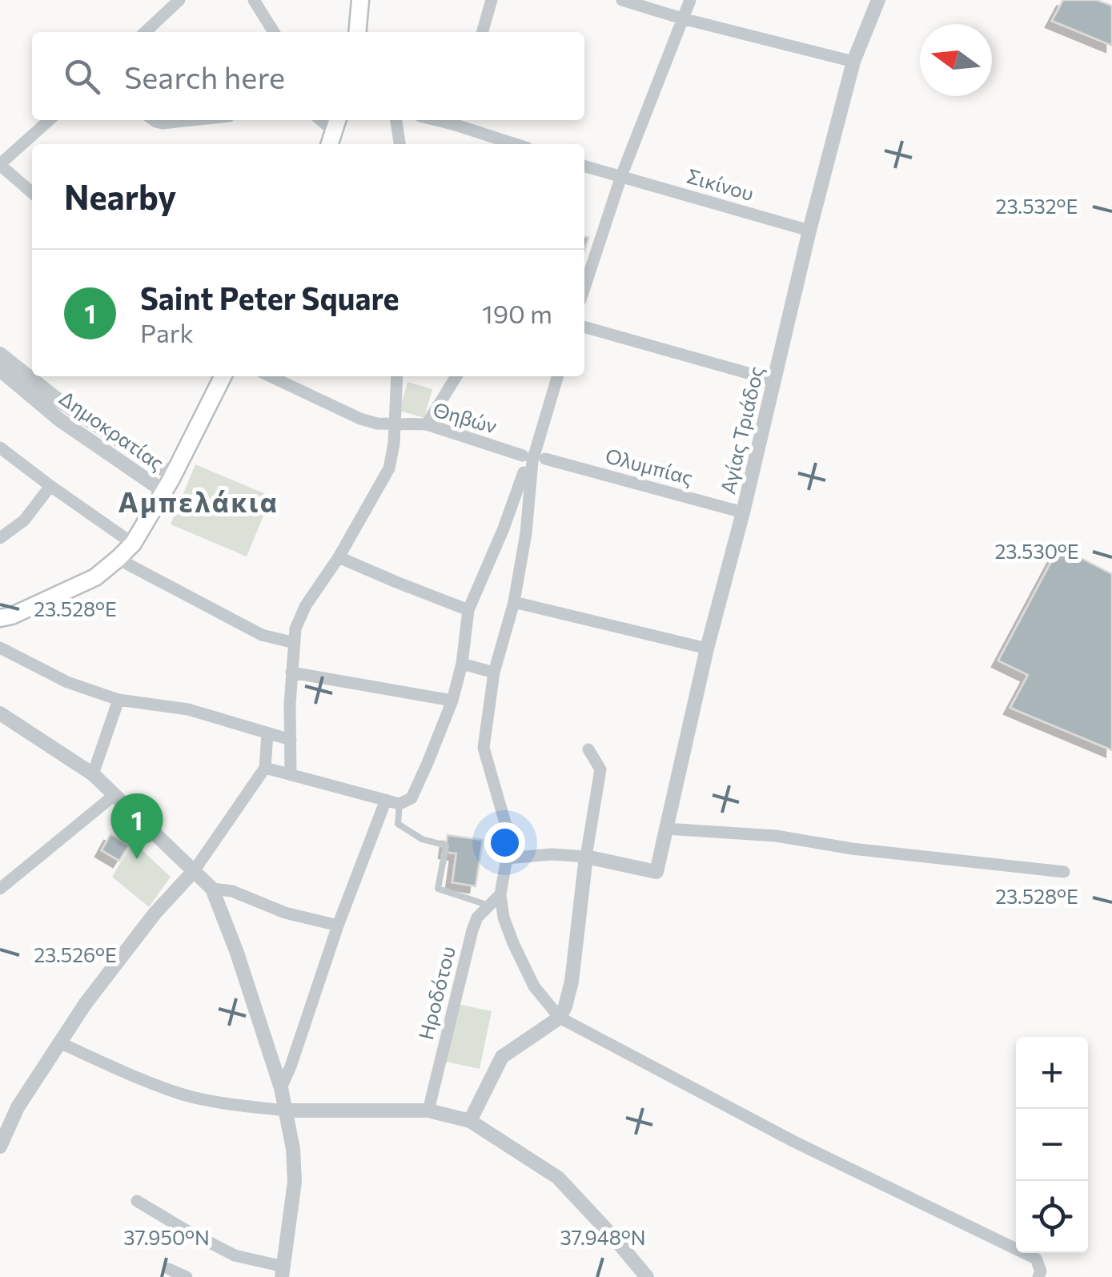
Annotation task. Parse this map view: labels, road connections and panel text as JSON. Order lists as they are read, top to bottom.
{
  "streets": {
    "street": [
      "Σικίνου",
      "Θηβών",
      "Δημοκρατίας",
      "Αγίας Τριάδος",
      "Ολυμπίας",
      "Ηροδότου"
    ]
  },
  "crossings": [
    ["Σικίνου", "Αγίας Τριάδος"],
    ["Αγίας Τριάδος", "Ολυμπίας"]
  ],
  "districts": ["Αμπελάκια"],
  "north": "left",
  "page": {
    "search": "Search here",
    "heading": "Nearby",
    "list": [
      {
        "mark": "1",
        "name": "Saint Peter Square",
        "note": "Park",
        "value": "190 m"
      }
    ],
    "pins": "1",
    "map_buttons": ["+", "−"]
  },
  "coordinates": [
    "23.532°E",
    "23.530°E",
    "23.528°E",
    "23.526°E",
    "37.950°N",
    "37.948°N"
  ]
}
